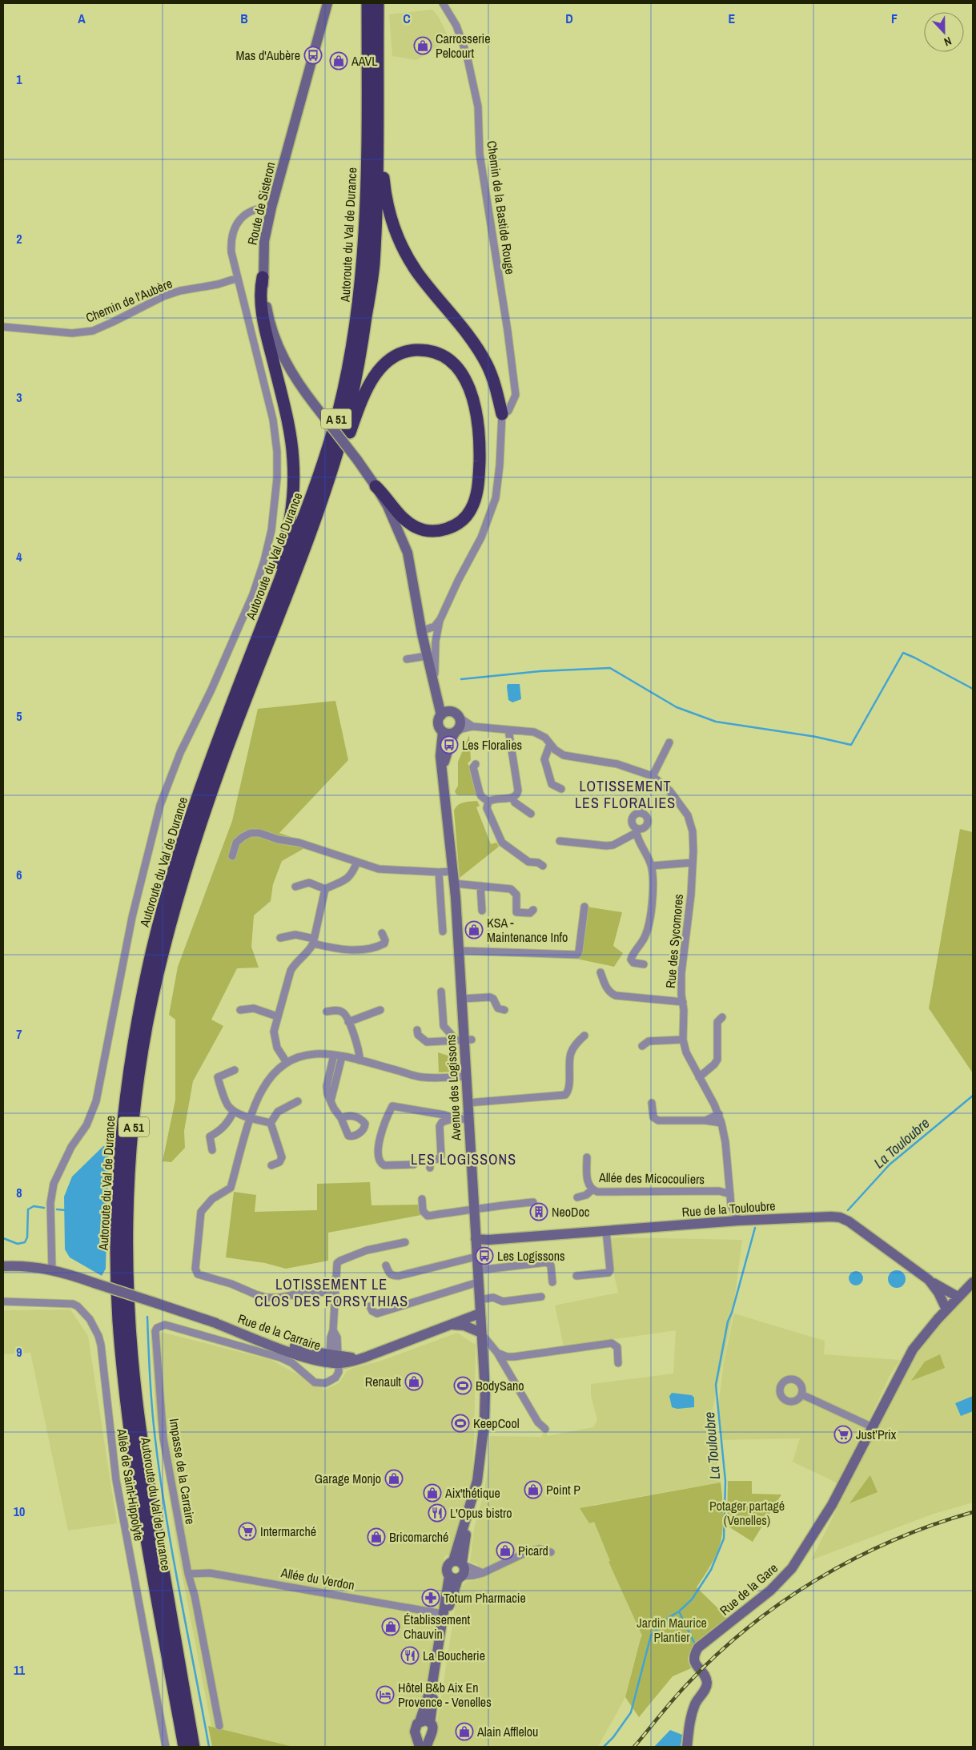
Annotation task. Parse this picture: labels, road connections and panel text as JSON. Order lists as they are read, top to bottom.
{
  "streets": {
    "highway": ["Autoroute du Val de Durance", "A 51"],
    "main road": [
      "Route de Sisteron",
      "Avenue des Logissons",
      "Rue de la Touloubre",
      "Rue de la Carraire",
      "Rue de la Gare"
    ],
    "street": [
      "Chemin de la Bastide Rouge",
      "Chemin de l'Aubère",
      "Rue des Sycomores",
      "Allée des Micocouliers",
      "Impasse de la Carraire",
      "Allée de Saint-Hippolyte",
      "Allée du Verdon"
    ]
  },
  "crossings": [
    ["Rue des Sycomores", "Allée des Micocouliers"],
    ["Rue des Sycomores", "Rue de la Touloubre"],
    ["Avenue des Logissons", "Rue de la Touloubre"],
    ["Avenue des Logissons", "Rue de la Carraire"],
    ["Rue de la Touloubre", "Rue de la Gare"],
    ["Rue de la Carraire", "Impasse de la Carraire"],
    ["Impasse de la Carraire", "Allée du Verdon"]
  ],
  "districts": ["LOTISSEMENT LES FLORALIES", "LES LOGISSONS", "LOTISSEMENT LE CLOS DES FORSYTHIAS"],
  "water": ["La Touloubre"],
  "parks": ["Potager partagé (Venelles)", "Jardin Maurice Plantier"],
  "places": {
    "shop": [
      "Carrosserie Pelcourt",
      "AAVL",
      "KSA - Maintenance Info",
      "Renault",
      "Garage Monjo",
      "Point P",
      "Aix'thétique",
      "Bricomarché",
      "Picard",
      "Établissement Chauvin",
      "Alain Afflelou"
    ],
    "bus stop": ["Mas d'Aubère", "Les Floralies", "Les Logissons"],
    "building": ["NeoDoc"],
    "sports": ["BodySano", "KeepCool"],
    "supermarket": ["Just’Prix", "Intermarché"],
    "restaurant": ["L'Opus bistro", "La Boucherie"],
    "pharmacy": ["Totum Pharmacie"],
    "hotel": ["Hôtel B&b Aix En Provence - Venelles"]
  },
  "north": "bottom",
  "grid": {
    "columns": [
      "A",
      "B",
      "C",
      "D",
      "E",
      "F"
    ],
    "rows": [
      "1",
      "2",
      "3",
      "4",
      "5",
      "6",
      "7",
      "8",
      "9",
      "10",
      "11"
    ]
  }
}
